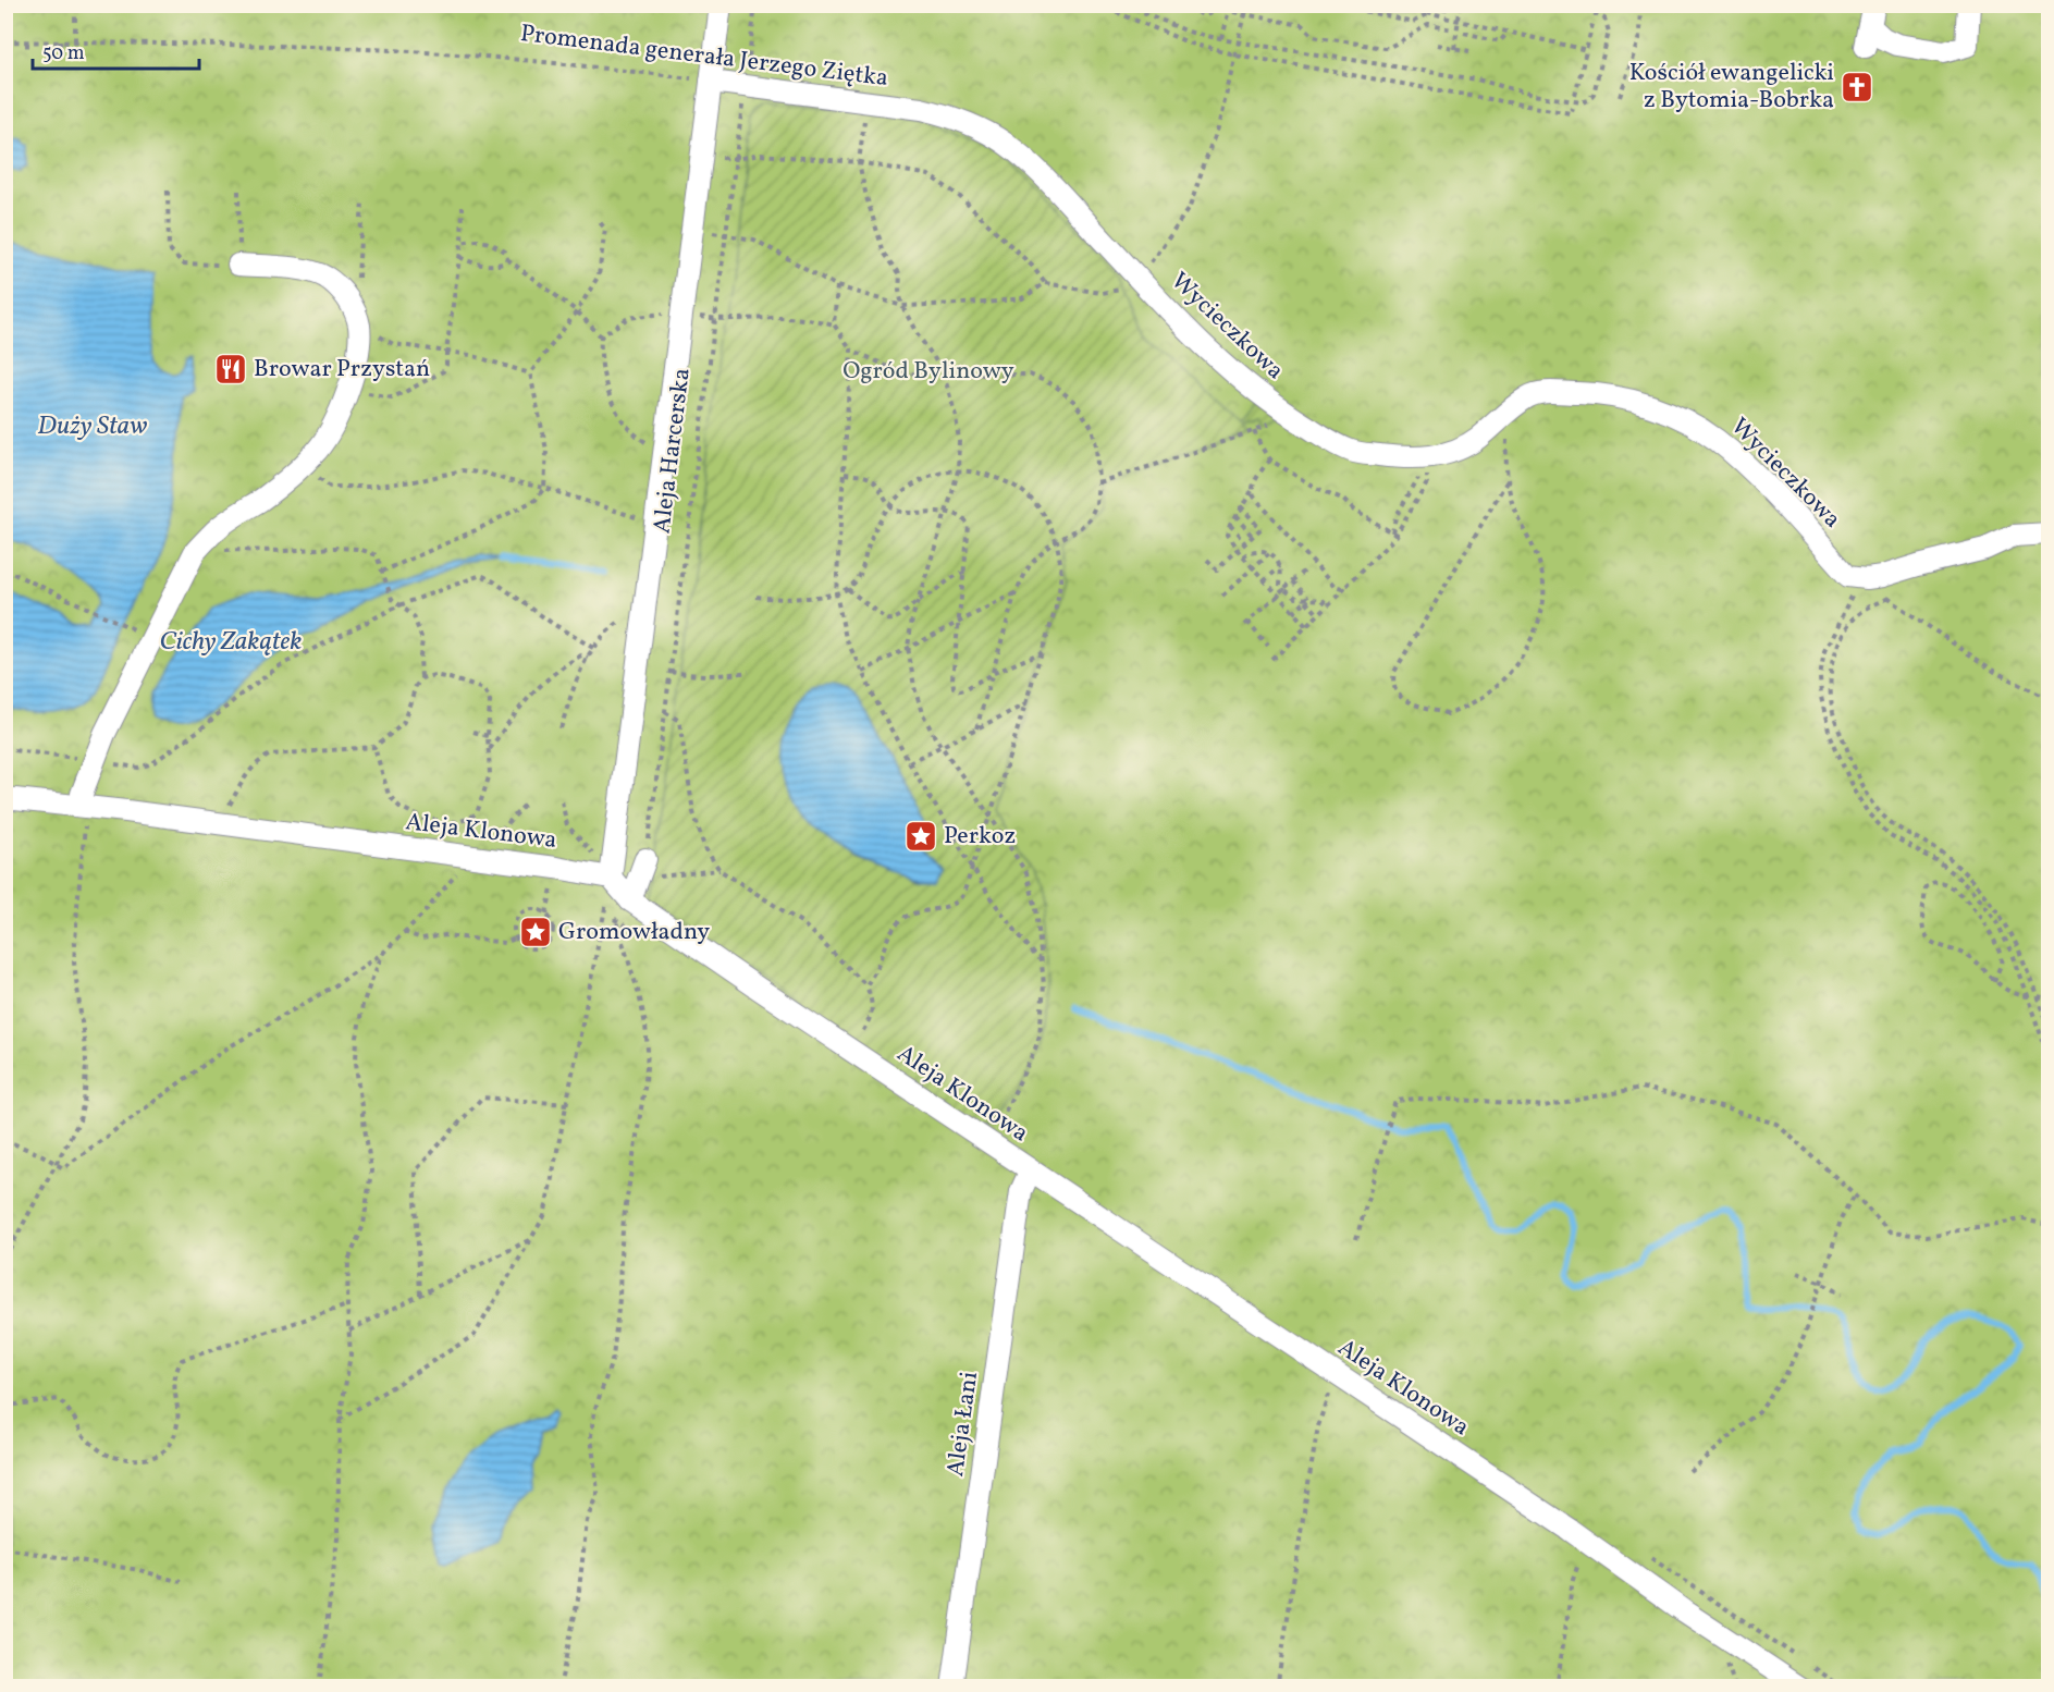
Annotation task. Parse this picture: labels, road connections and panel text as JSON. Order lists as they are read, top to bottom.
{
  "streets": {
    "street": [
      "Promenada generała Jerzego Ziętka",
      "Wycieczkowa",
      "Aleja Harcerska",
      "Aleja Klonowa",
      "Aleja Łani"
    ]
  },
  "crossings": [
    ["Promenada generała Jerzego Ziętka", "Wycieczkowa"],
    ["Promenada generała Jerzego Ziętka", "Aleja Harcerska"],
    ["Aleja Harcerska", "Aleja Klonowa"],
    ["Aleja Klonowa", "Aleja Łani"]
  ],
  "water": ["Duży Staw", "Cichy Zakątek"],
  "parks": ["Ogród Bylinowy"],
  "places": {
    "church": ["Kościół ewangelicki z Bytomia-Bobrka"],
    "restaurant": ["Browar Przystań"],
    "place": ["Perkoz", "Gromowładny"]
  },
  "scale_bar": "50 m"
}
